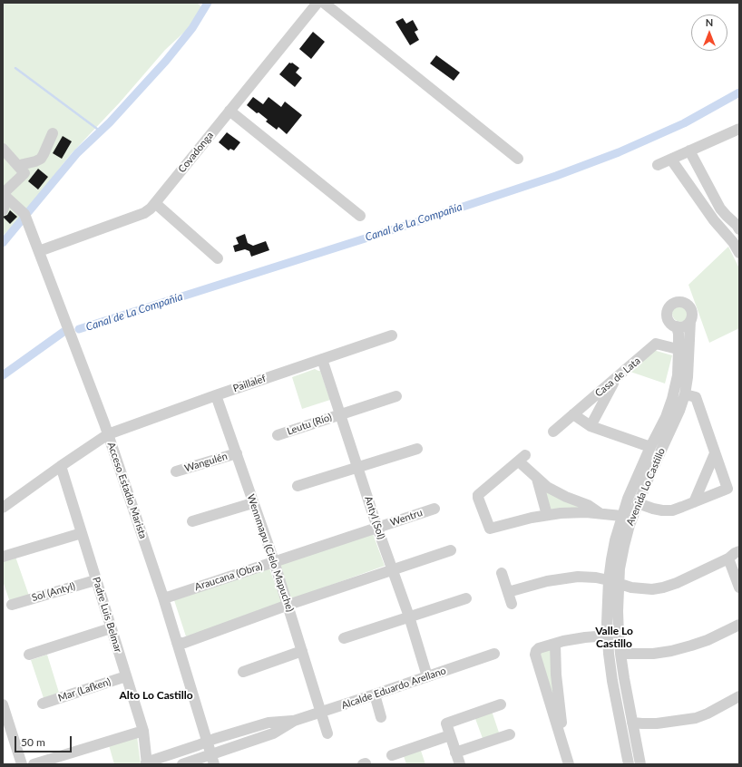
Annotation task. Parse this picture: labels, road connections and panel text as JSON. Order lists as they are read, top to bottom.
{
  "streets": {
    "street": [
      "Covadonga",
      "Casa de Lata",
      "Paillalef",
      "Leutu (Río)",
      "Wangulén",
      "Avenida Lo Castillo",
      "Acceso Estadio Marista",
      "Antyl (Sol)",
      "Wentru",
      "Wennmapu (Cielo Mapuche)",
      "Araucana (Obra)",
      "Sol (Antyl)",
      "Padre Luis Belmar",
      "Alcalde Eduardo Arellano",
      "Mar (Lafken)"
    ]
  },
  "crossings": [
    ["Covadonga", "Acceso Estadio Marista"],
    ["Casa de Lata", "Avenida Lo Castillo"],
    ["Paillalef", "Acceso Estadio Marista"],
    ["Paillalef", "Antyl (Sol)"],
    ["Paillalef", "Wennmapu (Cielo Mapuche)"],
    ["Paillalef", "Padre Luis Belmar"],
    ["Leutu (Río)", "Antyl (Sol)"],
    ["Wangulén", "Wennmapu (Cielo Mapuche)"],
    ["Acceso Estadio Marista", "Araucana (Obra)"],
    ["Acceso Estadio Marista", "Alcalde Eduardo Arellano"],
    ["Antyl (Sol)", "Wentru"],
    ["Antyl (Sol)", "Araucana (Obra)"],
    ["Antyl (Sol)", "Alcalde Eduardo Arellano"],
    ["Wentru", "Araucana (Obra)"],
    ["Wennmapu (Cielo Mapuche)", "Araucana (Obra)"],
    ["Wennmapu (Cielo Mapuche)", "Alcalde Eduardo Arellano"],
    ["Sol (Antyl)", "Padre Luis Belmar"],
    ["Padre Luis Belmar", "Alcalde Eduardo Arellano"],
    ["Padre Luis Belmar", "Mar (Lafken)"]
  ],
  "districts": ["Valle Lo Castillo", "Alto Lo Castillo"],
  "water": ["Canal de La Compañía"],
  "scale_bar": "50 m",
  "north": "top"
}
